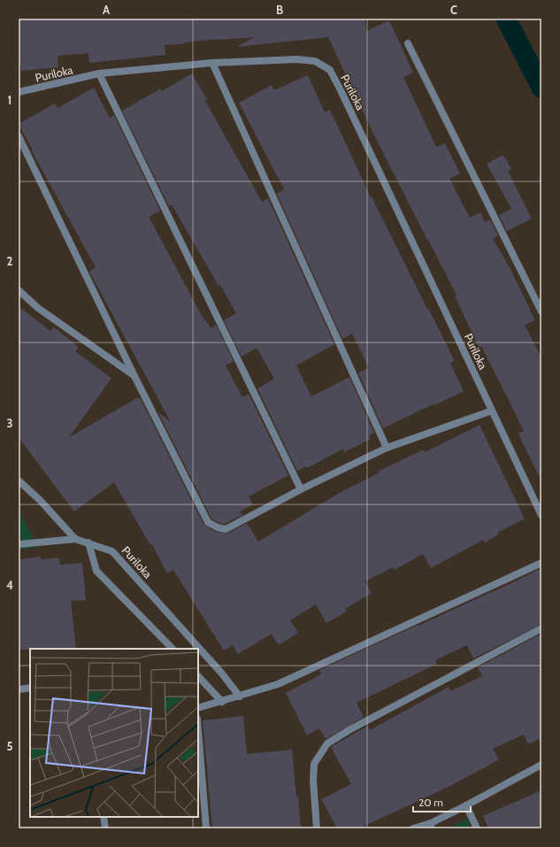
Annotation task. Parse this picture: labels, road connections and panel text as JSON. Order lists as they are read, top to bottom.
{
  "streets": {
    "street": ["Puriloka"]
  },
  "scale_bar": "20 m",
  "grid": {
    "columns": ["A", "B", "C"],
    "rows": [
      "1",
      "2",
      "3",
      "4",
      "5"
    ]
  }
}
